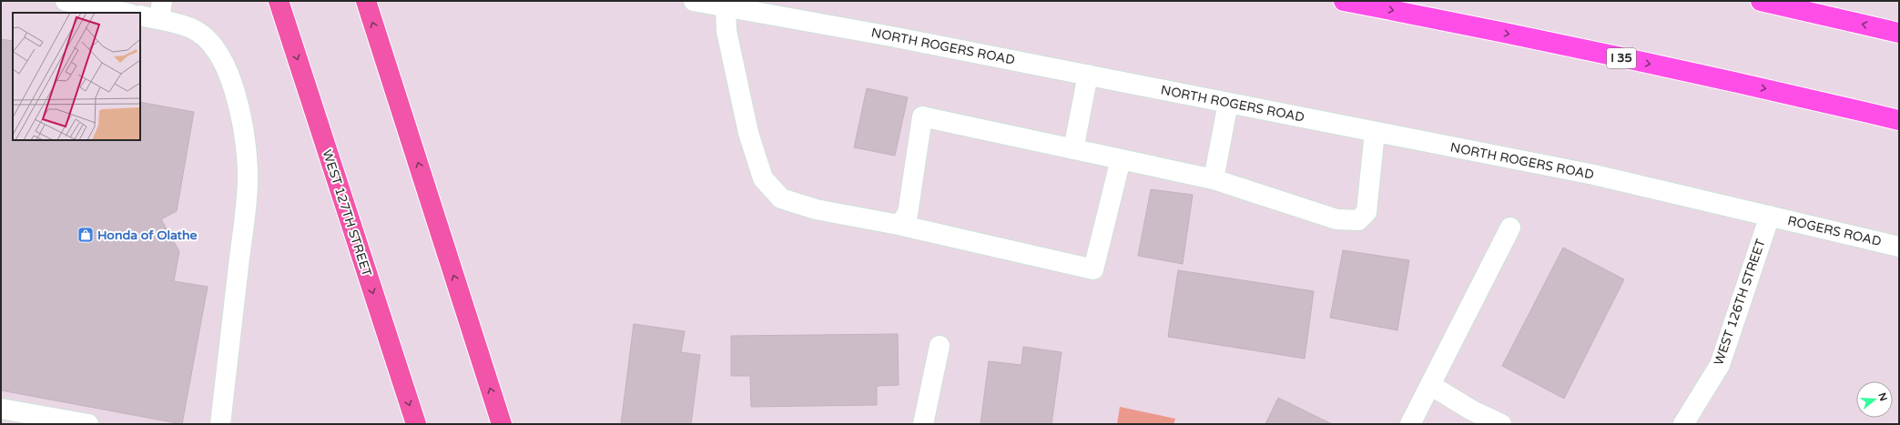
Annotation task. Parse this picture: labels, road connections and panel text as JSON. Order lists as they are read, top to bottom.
{
  "streets": {
    "highway": ["I 35"],
    "main road": ["WEST 127TH STREET"],
    "street": ["NORTH ROGERS ROAD", "ROGERS ROAD", "WEST 126TH STREET"]
  },
  "crossings": [
    ["NORTH ROGERS ROAD", "ROGERS ROAD"],
    ["NORTH ROGERS ROAD", "WEST 126TH STREET"],
    ["ROGERS ROAD", "WEST 126TH STREET"]
  ],
  "places": {
    "shop": ["Honda of Olathe"]
  },
  "north": "right"
}
